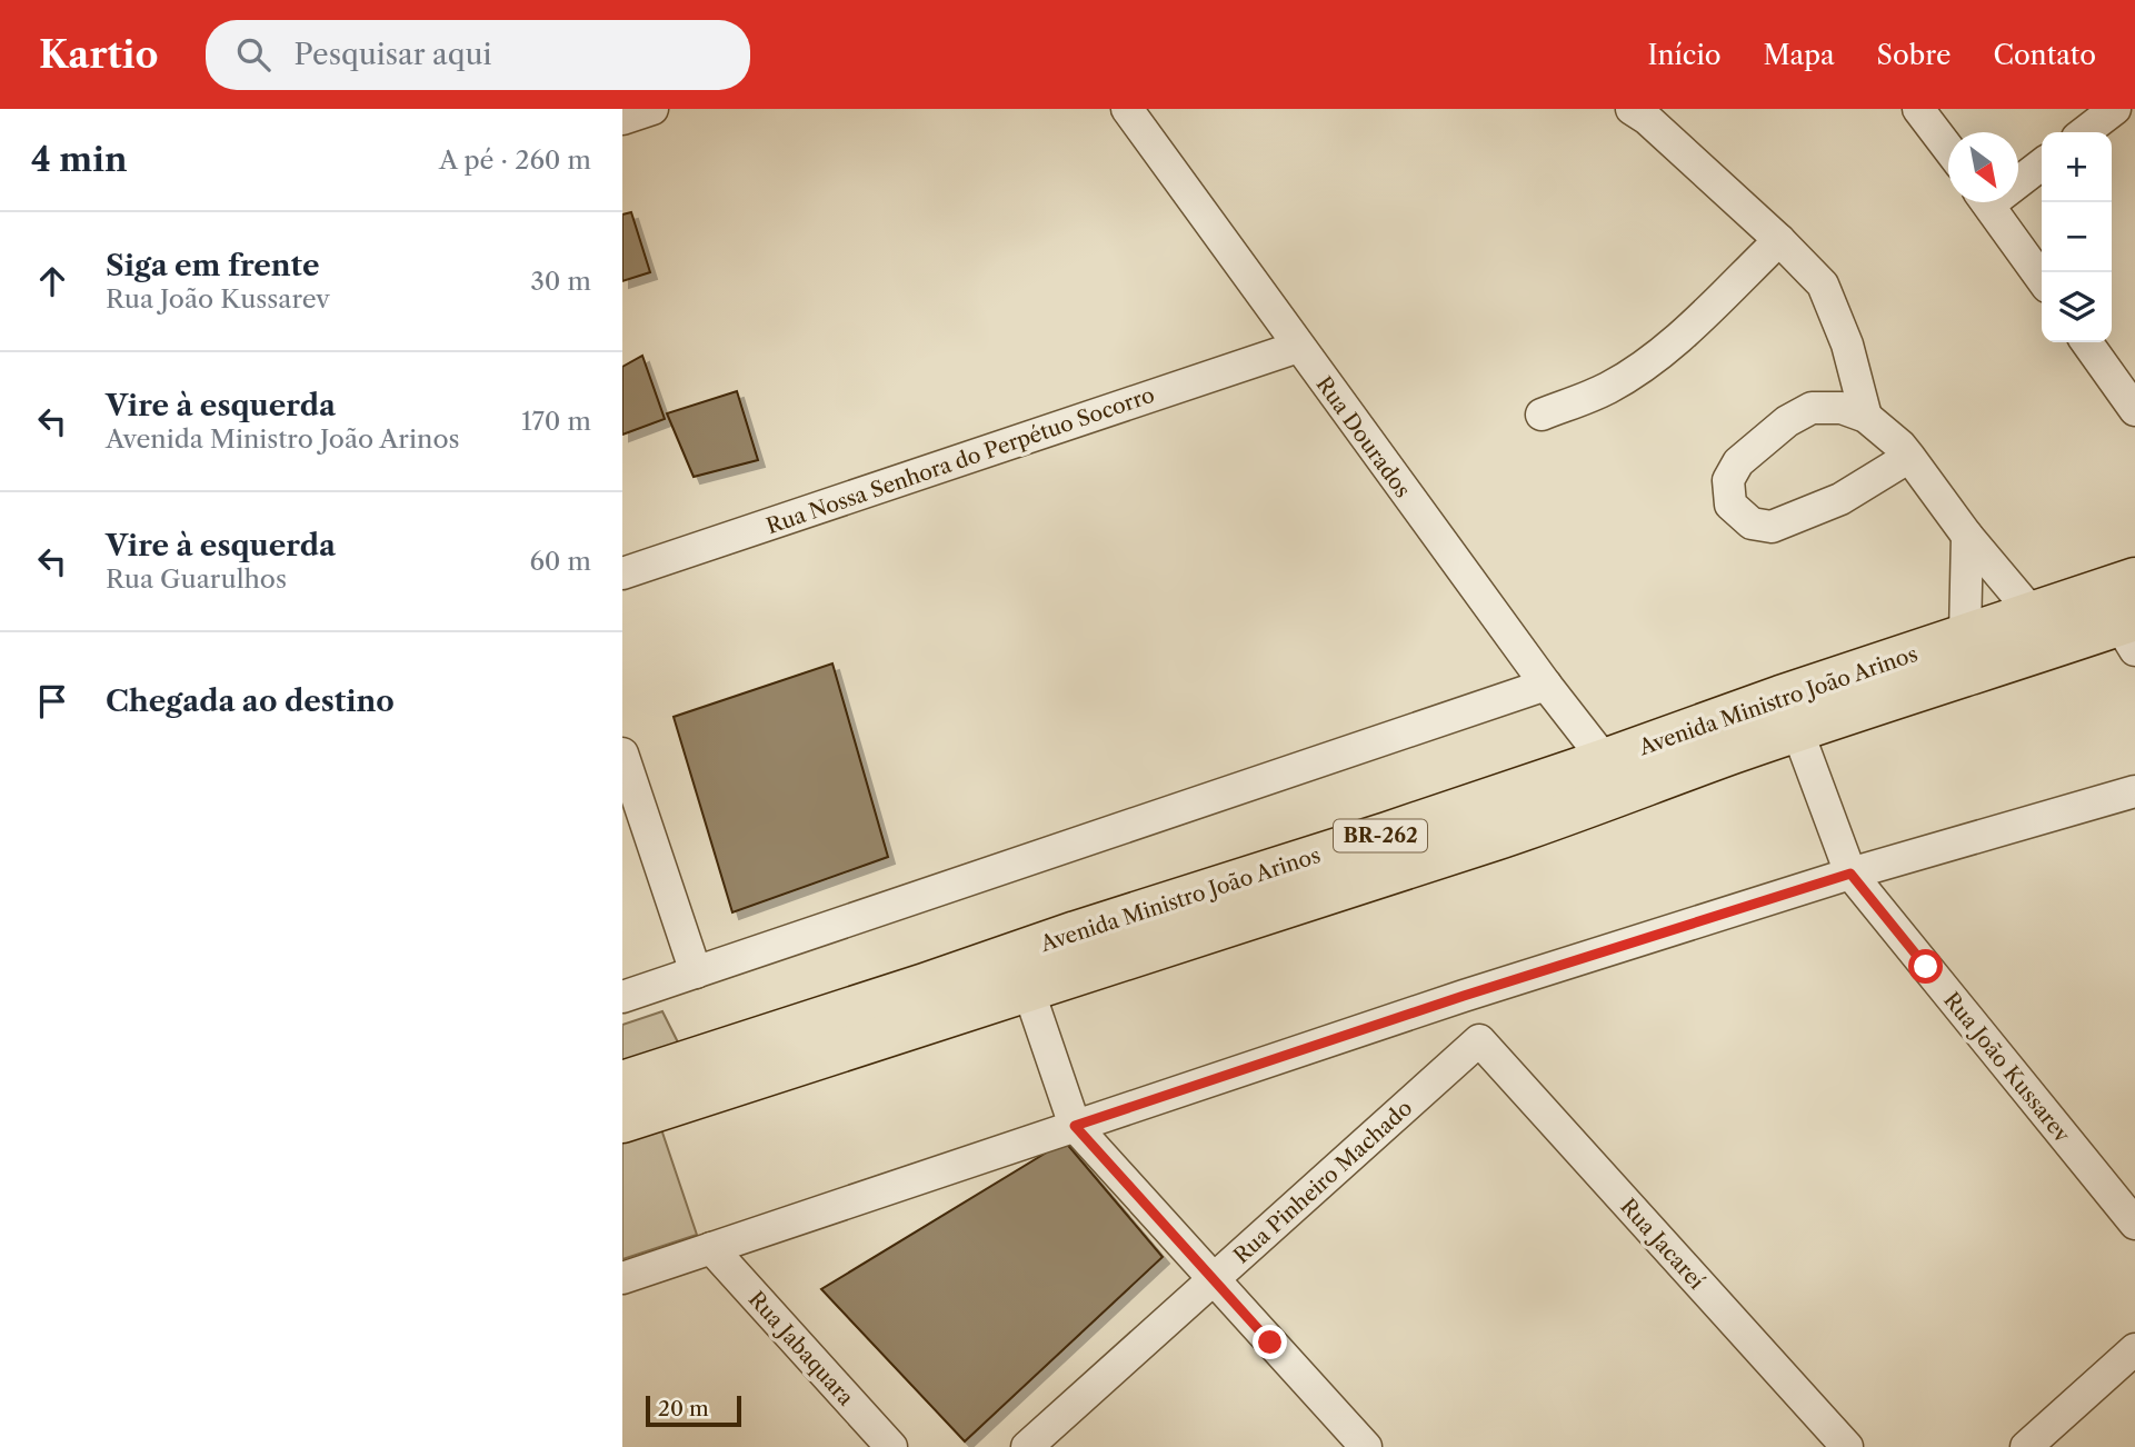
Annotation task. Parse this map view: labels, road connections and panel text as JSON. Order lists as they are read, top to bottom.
{
  "streets": {
    "highway": ["Avenida Ministro João Arinos", "BR-262"],
    "street": [
      "Rua Dourados",
      "Rua Nossa Senhora do Perpétuo Socorro",
      "Rua João Kussarev",
      "Rua Pinheiro Machado",
      "Rua Jacareí",
      "Rua Jabaquara"
    ]
  },
  "crossings": [
    ["Rua Dourados", "Rua Nossa Senhora do Perpétuo Socorro"],
    ["Rua Dourados", "Avenida Ministro João Arinos"],
    ["Avenida Ministro João Arinos", "Rua João Kussarev"],
    ["Rua Pinheiro Machado", "Rua Jacareí"]
  ],
  "scale_bar": "20 m",
  "north": "bottom right",
  "page": {
    "header": "Kartio",
    "search": "Pesquisar aqui",
    "nav": [
      "Início",
      "Mapa",
      "Sobre",
      "Contato"
    ],
    "heading": ["4 min", "A pé · 260 m"],
    "map_buttons": ["+", "−"],
    "list": [
      ["Siga em frente", "Rua João Kussarev", "30 m"],
      ["Vire à esquerda", "Avenida Ministro João Arinos", "170 m"],
      ["Vire à esquerda", "Rua Guarulhos", "60 m"],
      "Chegada ao destino"
    ],
    "scale": "20 m"
  }
}
